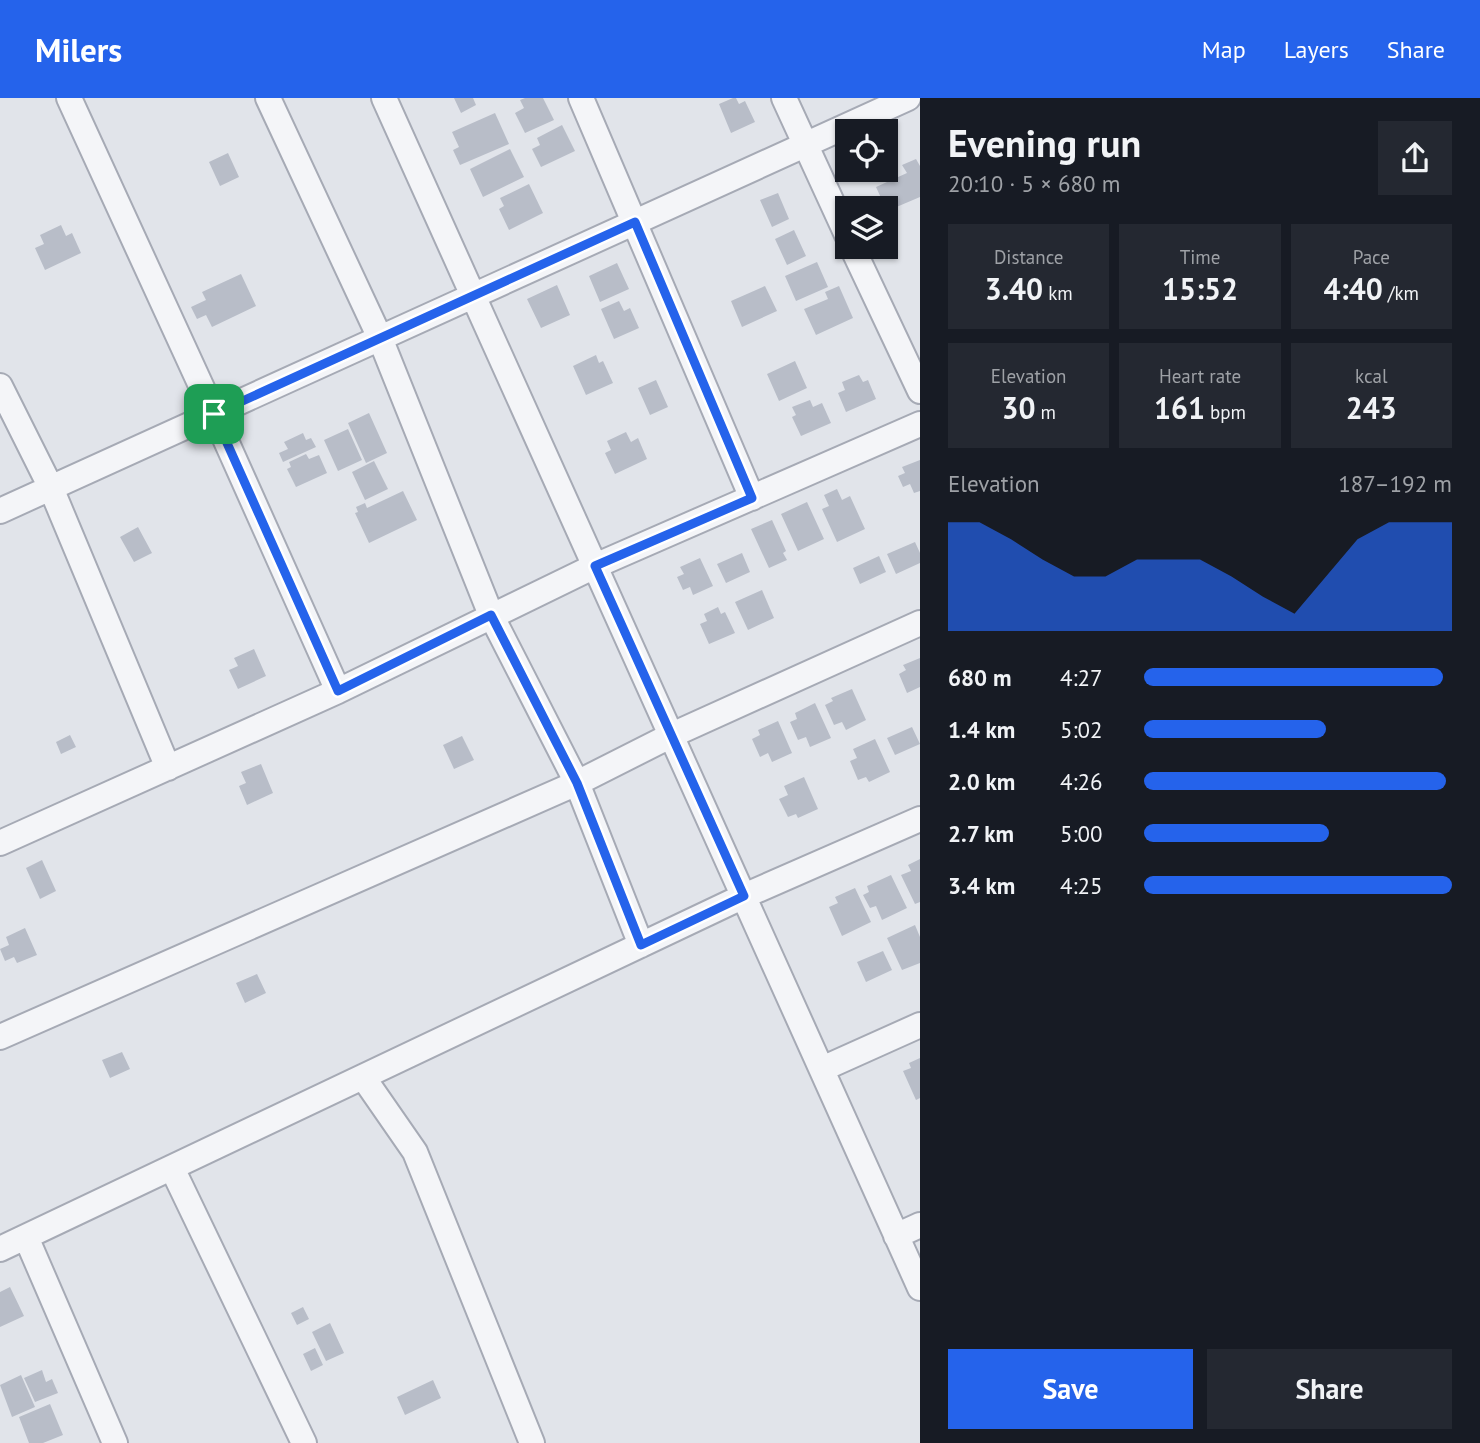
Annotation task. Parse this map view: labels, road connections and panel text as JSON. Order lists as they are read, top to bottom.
{
  "page": {
    "header": "Milers",
    "nav": ["Map", "Layers", "Share"],
    "heading": ["Evening run", "20:10 · 5 × 680 m"],
    "stats": [
      ["Distance", "3.40 km"],
      ["Time", "15:52"],
      ["Pace", "4:40 /km"],
      ["Elevation", "30 m"],
      ["Heart rate", "161 bpm"],
      ["kcal", "243"]
    ],
    "chart": ["Elevation", "187–192 m"],
    "list": [
      {
        "name": "680 m",
        "note": "4:27"
      },
      {
        "name": "1.4 km",
        "note": "5:02"
      },
      {
        "name": "2.0 km",
        "note": "4:26"
      },
      {
        "name": "2.7 km",
        "note": "5:00"
      },
      {
        "name": "3.4 km",
        "note": "4:25"
      }
    ],
    "buttons": ["Save", "Share"]
  }
}
